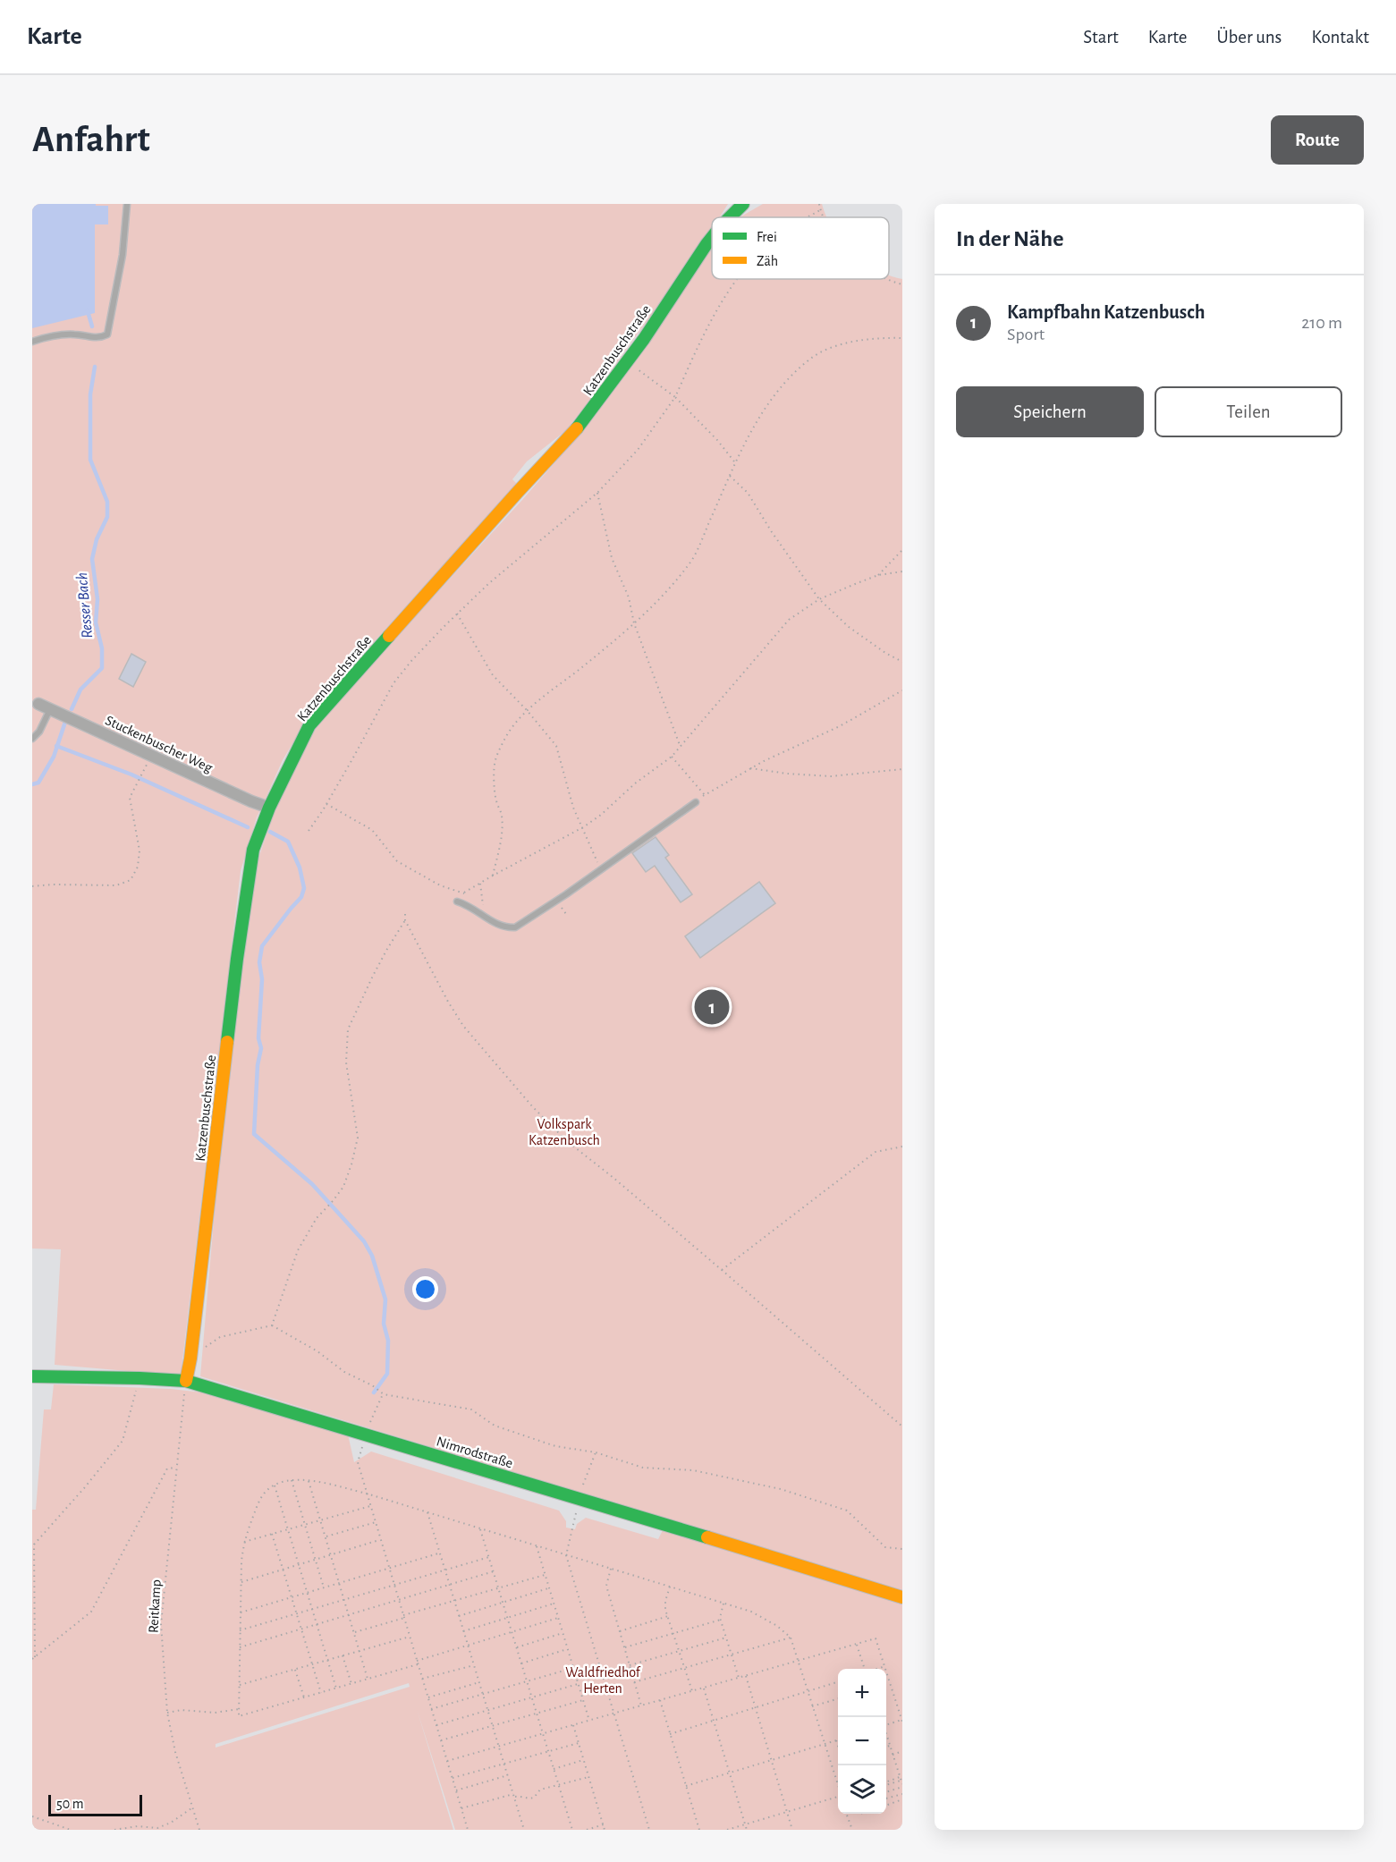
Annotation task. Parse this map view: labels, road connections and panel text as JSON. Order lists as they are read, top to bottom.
{
  "streets": {
    "street": ["Katzenbuschstraße", "Stuckenbuscher Weg", "Nimrodstraße"],
    "path": ["Reitkamp"]
  },
  "crossings": [
    ["Katzenbuschstraße", "Stuckenbuscher Weg"],
    ["Katzenbuschstraße", "Nimrodstraße"],
    ["Katzenbuschstraße", "Reitkamp"],
    ["Nimrodstraße", "Reitkamp"]
  ],
  "water": ["Resser Bach"],
  "parks": ["Volkspark Katzenbusch", "Waldfriedhof Herten"],
  "legend": ["Frei", "Zäh"],
  "scale_bar": "50 m",
  "page": {
    "header": "Karte",
    "nav": [
      "Start",
      "Karte",
      "Über uns",
      "Kontakt"
    ],
    "buttons": [
      "Route",
      ["Speichern", "Teilen"]
    ],
    "title": "Anfahrt",
    "heading": "In der Nähe",
    "list": [
      {
        "mark": "1",
        "name": "Kampfbahn Katzenbusch",
        "note": "Sport",
        "value": "210 m"
      }
    ],
    "pins": "1",
    "map_buttons": ["+", "−"],
    "scale": "50 m"
  }
}
